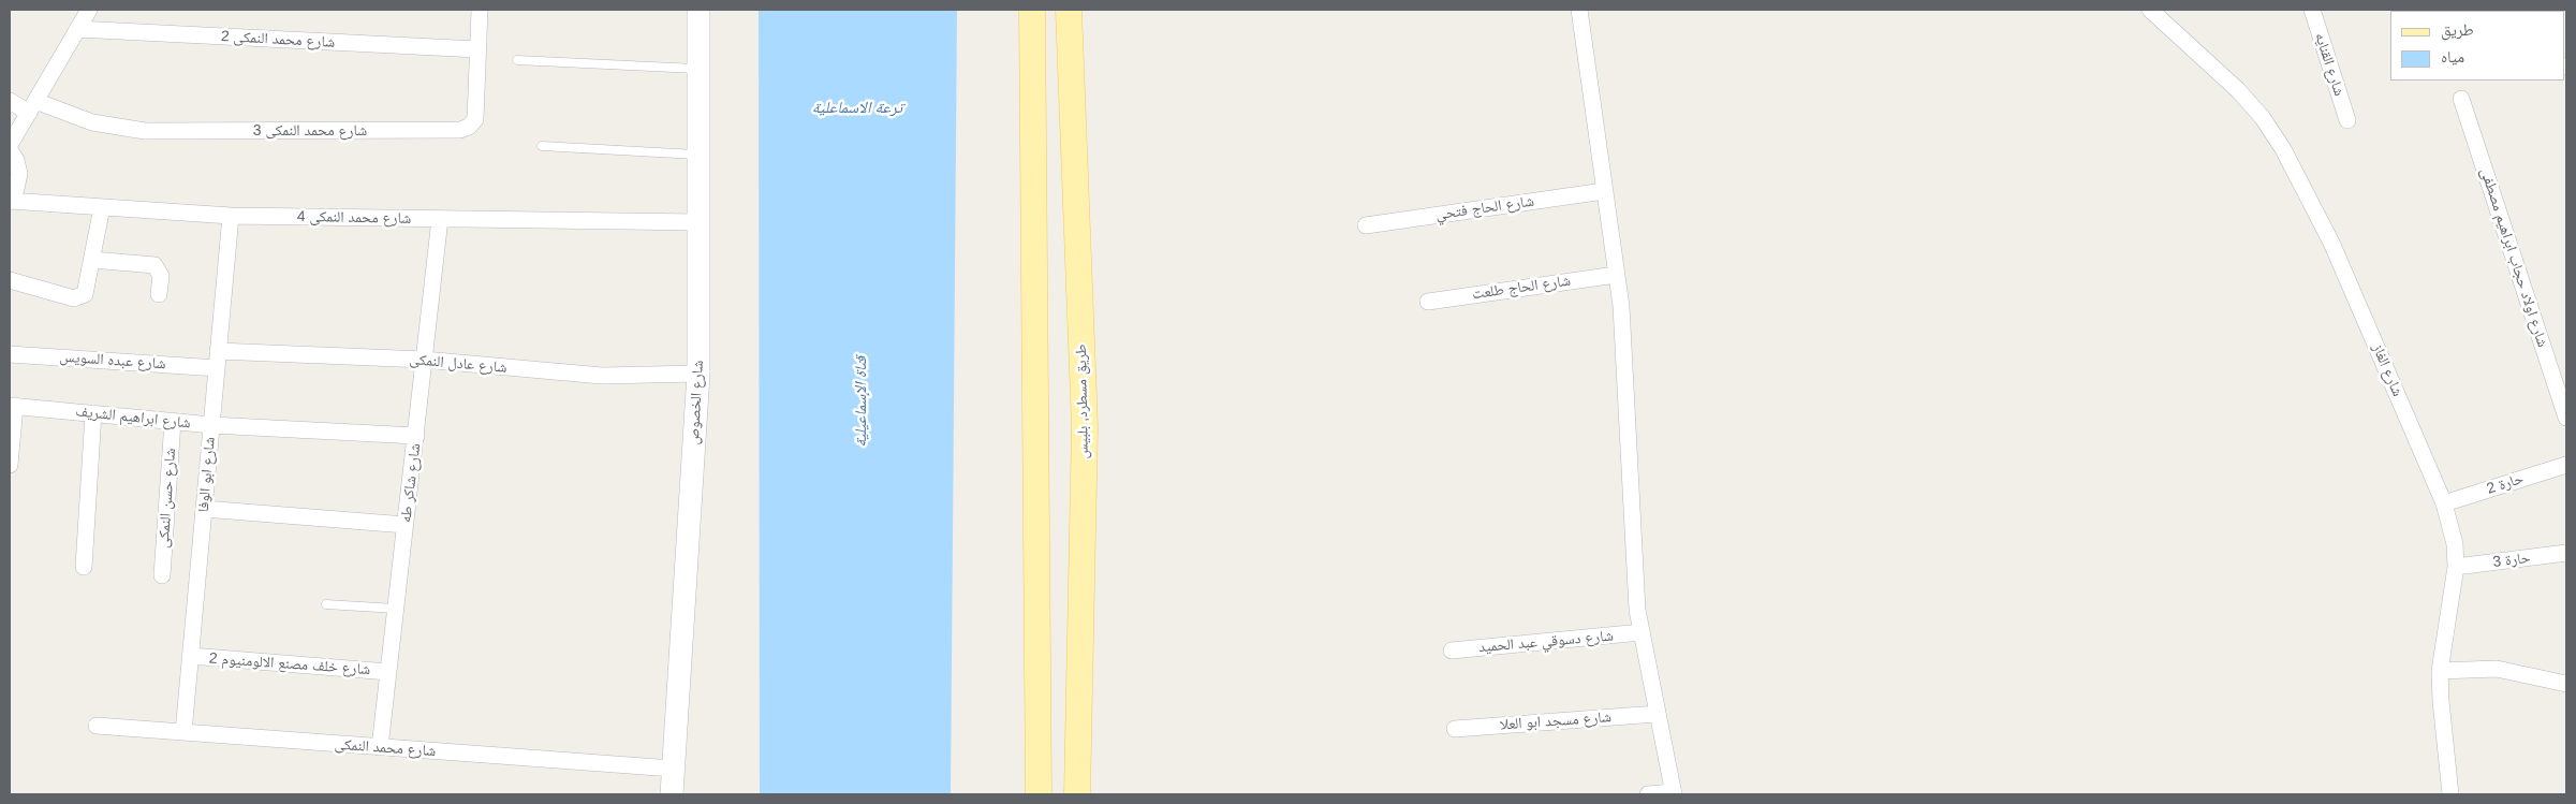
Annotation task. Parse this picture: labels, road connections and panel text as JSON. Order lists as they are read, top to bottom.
{
  "streets": {
    "main road": ["طريق مسطرد, بلبيس", "شارع الخصوص"],
    "street": [
      "شارع محمد النمكى 2",
      "شارع القنايه",
      "شارع محمد النمكى 3",
      "شارع الحاج فتحي",
      "شارع محمد النمكى 4",
      "شارع اولاد حجاب ابراهيم مصطفى",
      "شارع الحاج طلعت",
      "شارع عبده السويس",
      "شارع عادل النمكى",
      "شارع الغاز",
      "شارع ابراهيم الشريف",
      "شارع ابو الوفا",
      "شارع شاكر طه",
      "حارة 2",
      "شارع حسن النمكى",
      "حارة 3",
      "شارع دسوقي عبد الحميد",
      "شارع خلف مصنع الالومنيوم 2",
      "شارع مسجد ابو العلا",
      "شارع محمد النمكى"
    ]
  },
  "crossings": [
    ["شارع محمد النمكى 2", "شارع محمد النمكى 3"],
    ["شارع محمد النمكى 4", "شارع الخصوص"],
    ["شارع محمد النمكى 4", "شارع ابو الوفا"],
    ["شارع محمد النمكى 4", "شارع شاكر طه"],
    ["شارع عبده السويس", "شارع ابو الوفا"],
    ["شارع عادل النمكى", "شارع الخصوص"],
    ["شارع عادل النمكى", "شارع ابو الوفا"],
    ["شارع عادل النمكى", "شارع شاكر طه"],
    ["شارع الغاز", "حارة 2"],
    ["شارع الغاز", "حارة 3"],
    ["شارع الخصوص", "شارع محمد النمكى"],
    ["شارع ابراهيم الشريف", "شارع ابو الوفا"],
    ["شارع ابراهيم الشريف", "شارع شاكر طه"],
    ["شارع ابراهيم الشريف", "شارع حسن النمكى"],
    ["شارع ابو الوفا", "شارع خلف مصنع الالومنيوم 2"],
    ["شارع ابو الوفا", "شارع محمد النمكى"],
    ["شارع شاكر طه", "شارع خلف مصنع الالومنيوم 2"],
    ["شارع شاكر طه", "شارع محمد النمكى"]
  ],
  "water": ["ترعة الاسماعلية", "قناة الإسماعيلية"],
  "legend": ["طريق", "مياه"]
}
